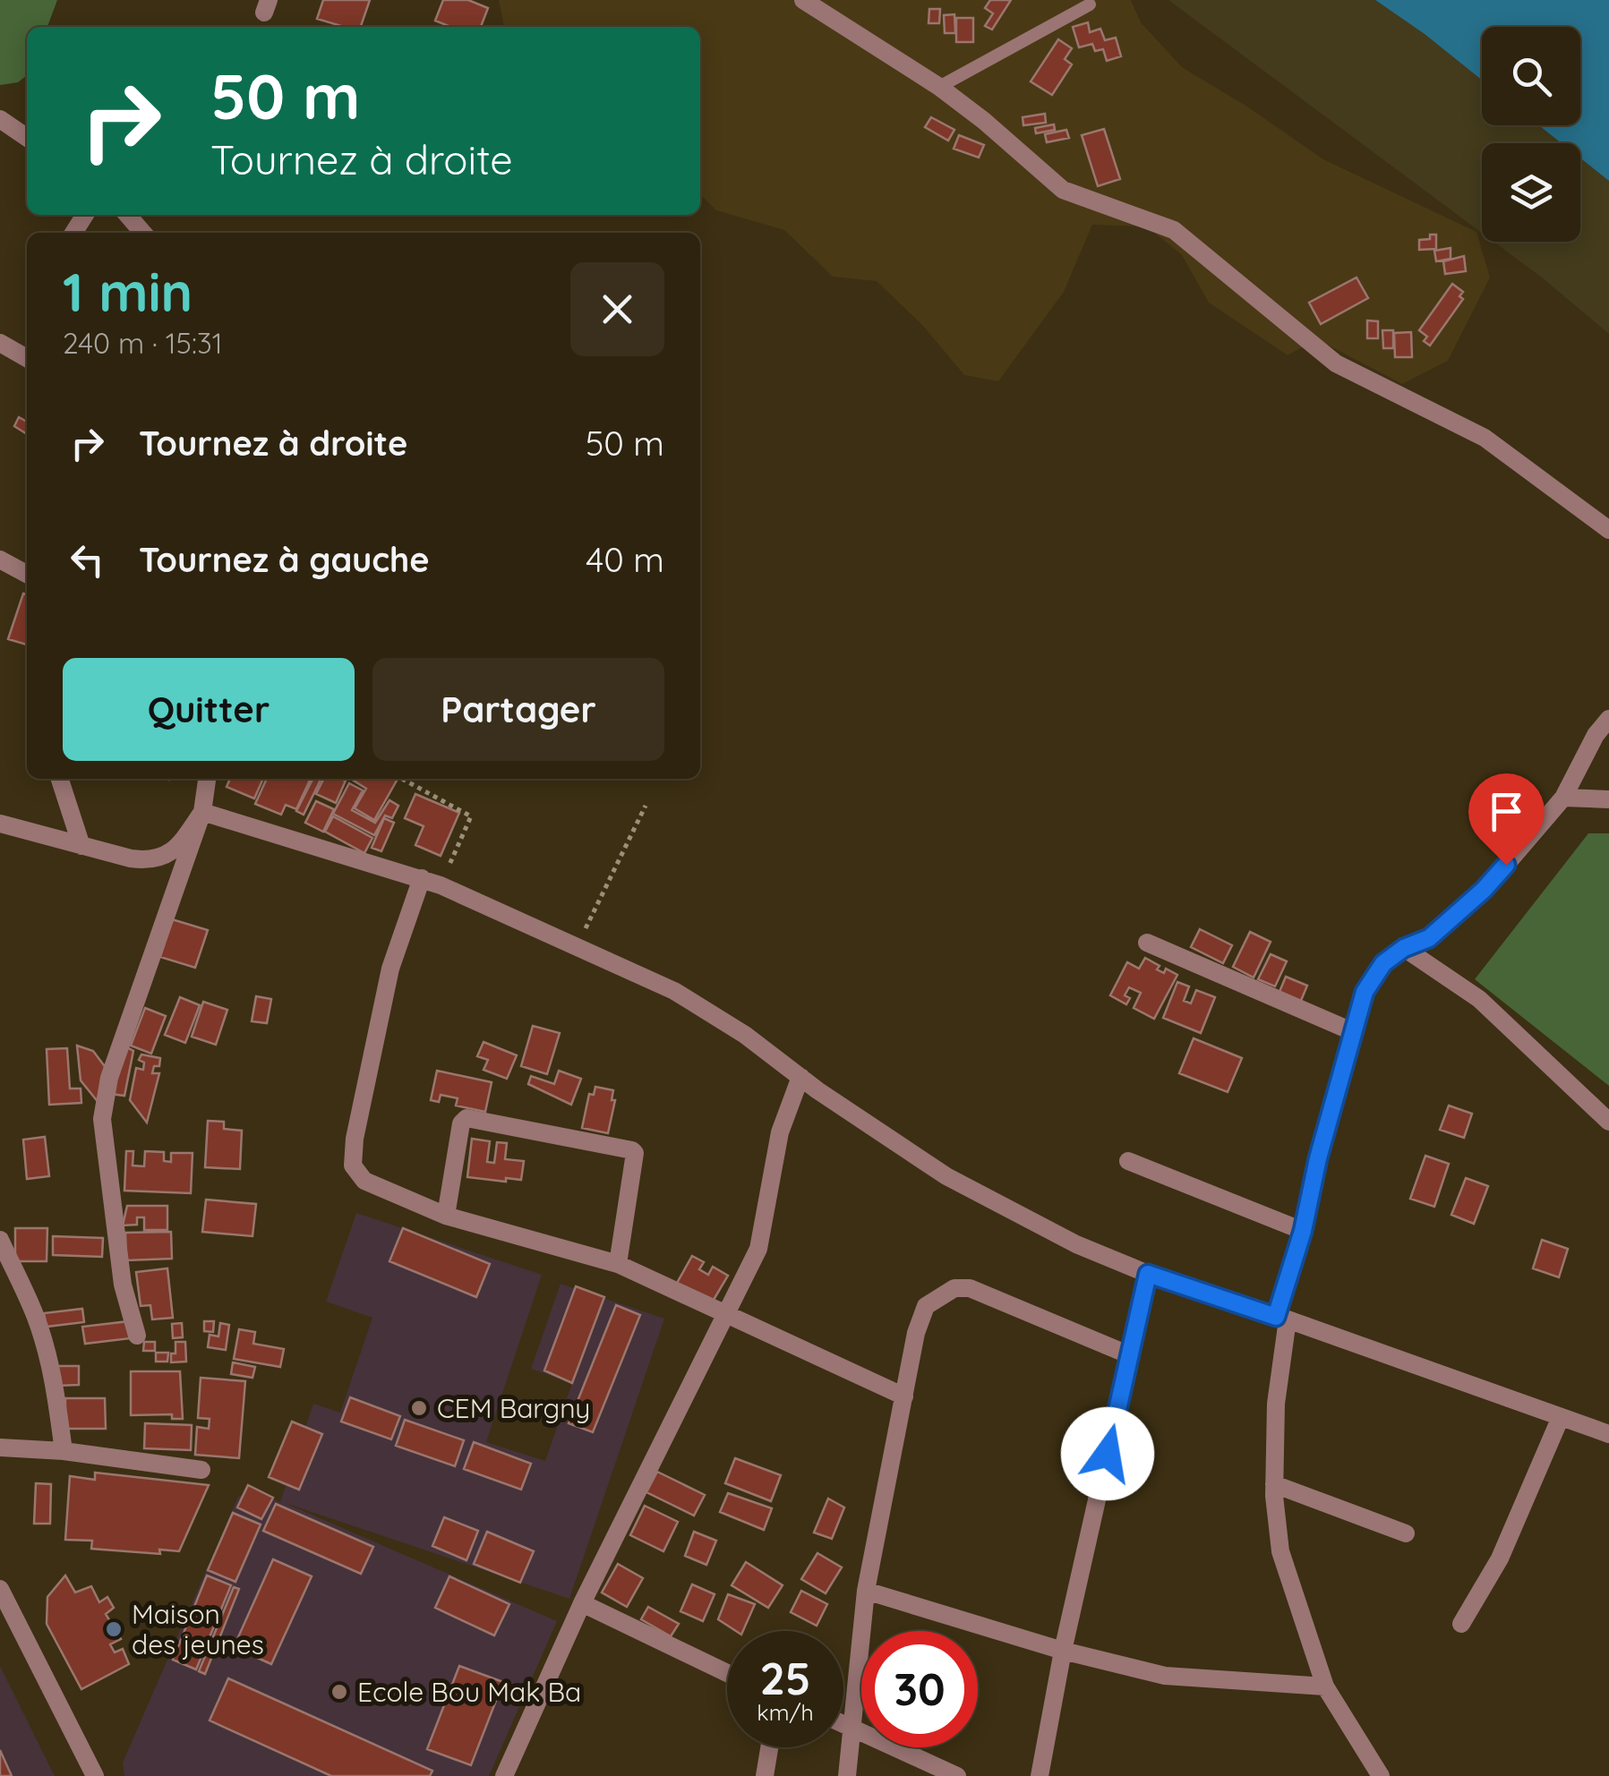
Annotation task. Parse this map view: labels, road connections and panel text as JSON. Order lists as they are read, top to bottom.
{
  "places": ["CEM Bargny", "Maison des jeunes", "Ecole Bou Mak Ba"],
  "page": {
    "turn": ["50 m", "Tournez à droite"],
    "heading": ["1 min", "240 m · 15:31"],
    "list": [
      {
        "name": "Tournez à droite",
        "value": "50 m"
      },
      {
        "name": "Tournez à gauche",
        "value": "40 m"
      }
    ],
    "buttons": ["Quitter", "Partager"],
    "speed": "25 km/h",
    "limit": "30"
  }
}
